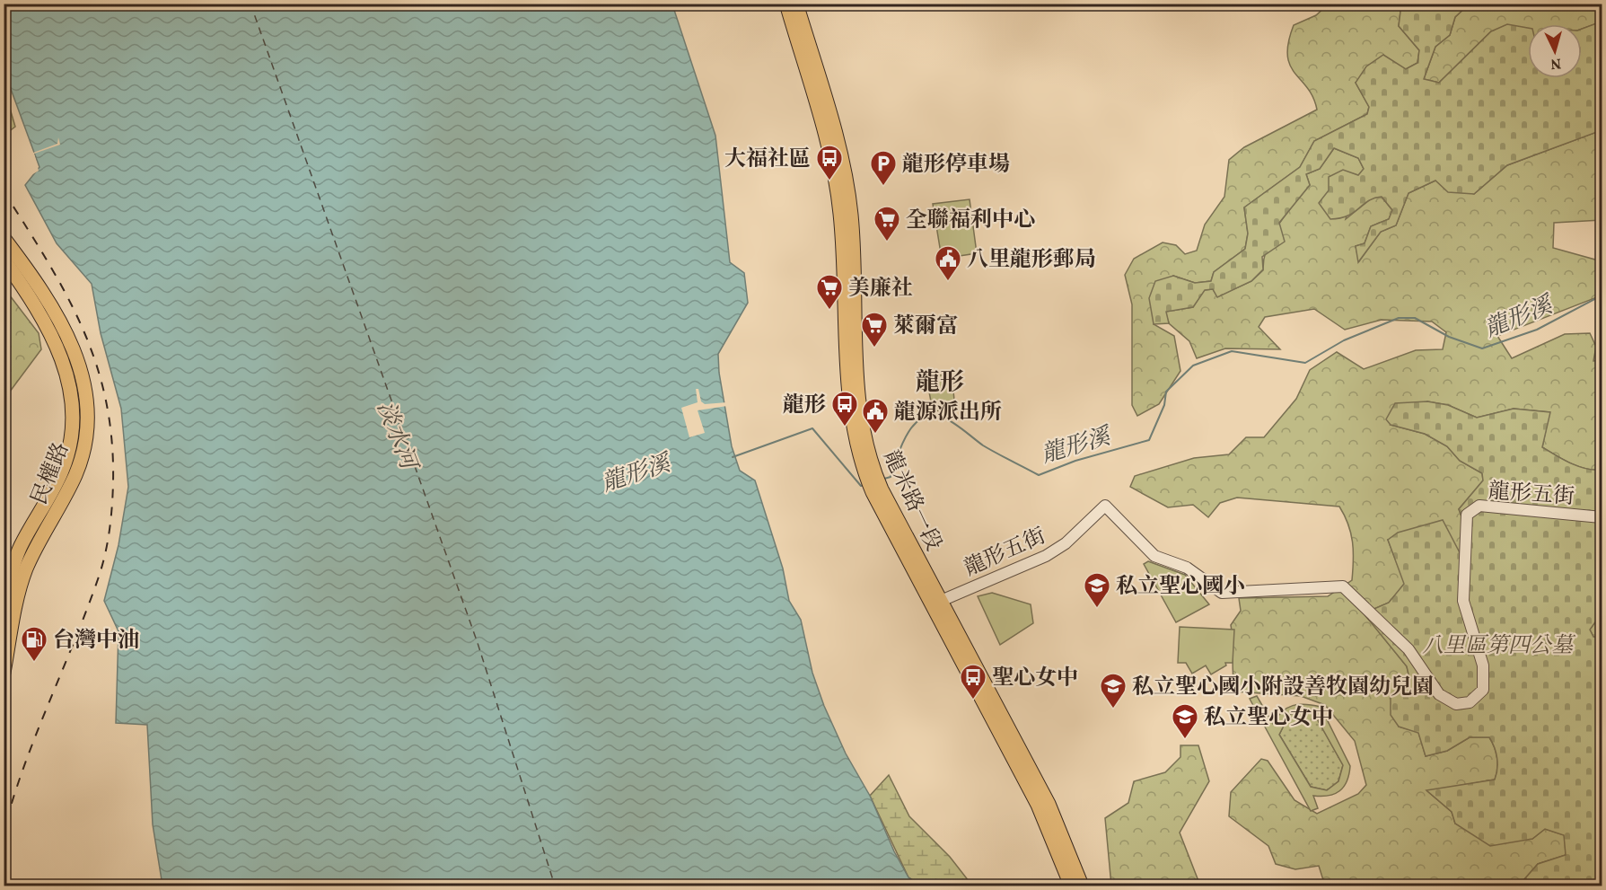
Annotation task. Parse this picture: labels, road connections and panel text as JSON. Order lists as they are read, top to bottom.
{
  "streets": {
    "main road": ["民權路", "龍米路一段"],
    "street": ["龍形五街"]
  },
  "crossings": [
    ["龍形五街", "龍米路一段"]
  ],
  "districts": ["龍形"],
  "water": ["龍形溪", "淡水河"],
  "parks": ["八里區第四公墓"],
  "places": {
    "bus stop": ["大福社區", "龍形", "聖心女中"],
    "parking": ["龍形停車場"],
    "supermarket": ["全聯福利中心", "美廉社", "萊爾富"],
    "public building": ["八里龍形郵局", "龍源派出所"],
    "school or university": ["私立聖心國小", "私立聖心國小附設善牧園幼兒園", "私立聖心女中"],
    "fuel station": ["台灣中油"]
  },
  "north": "bottom"
}
